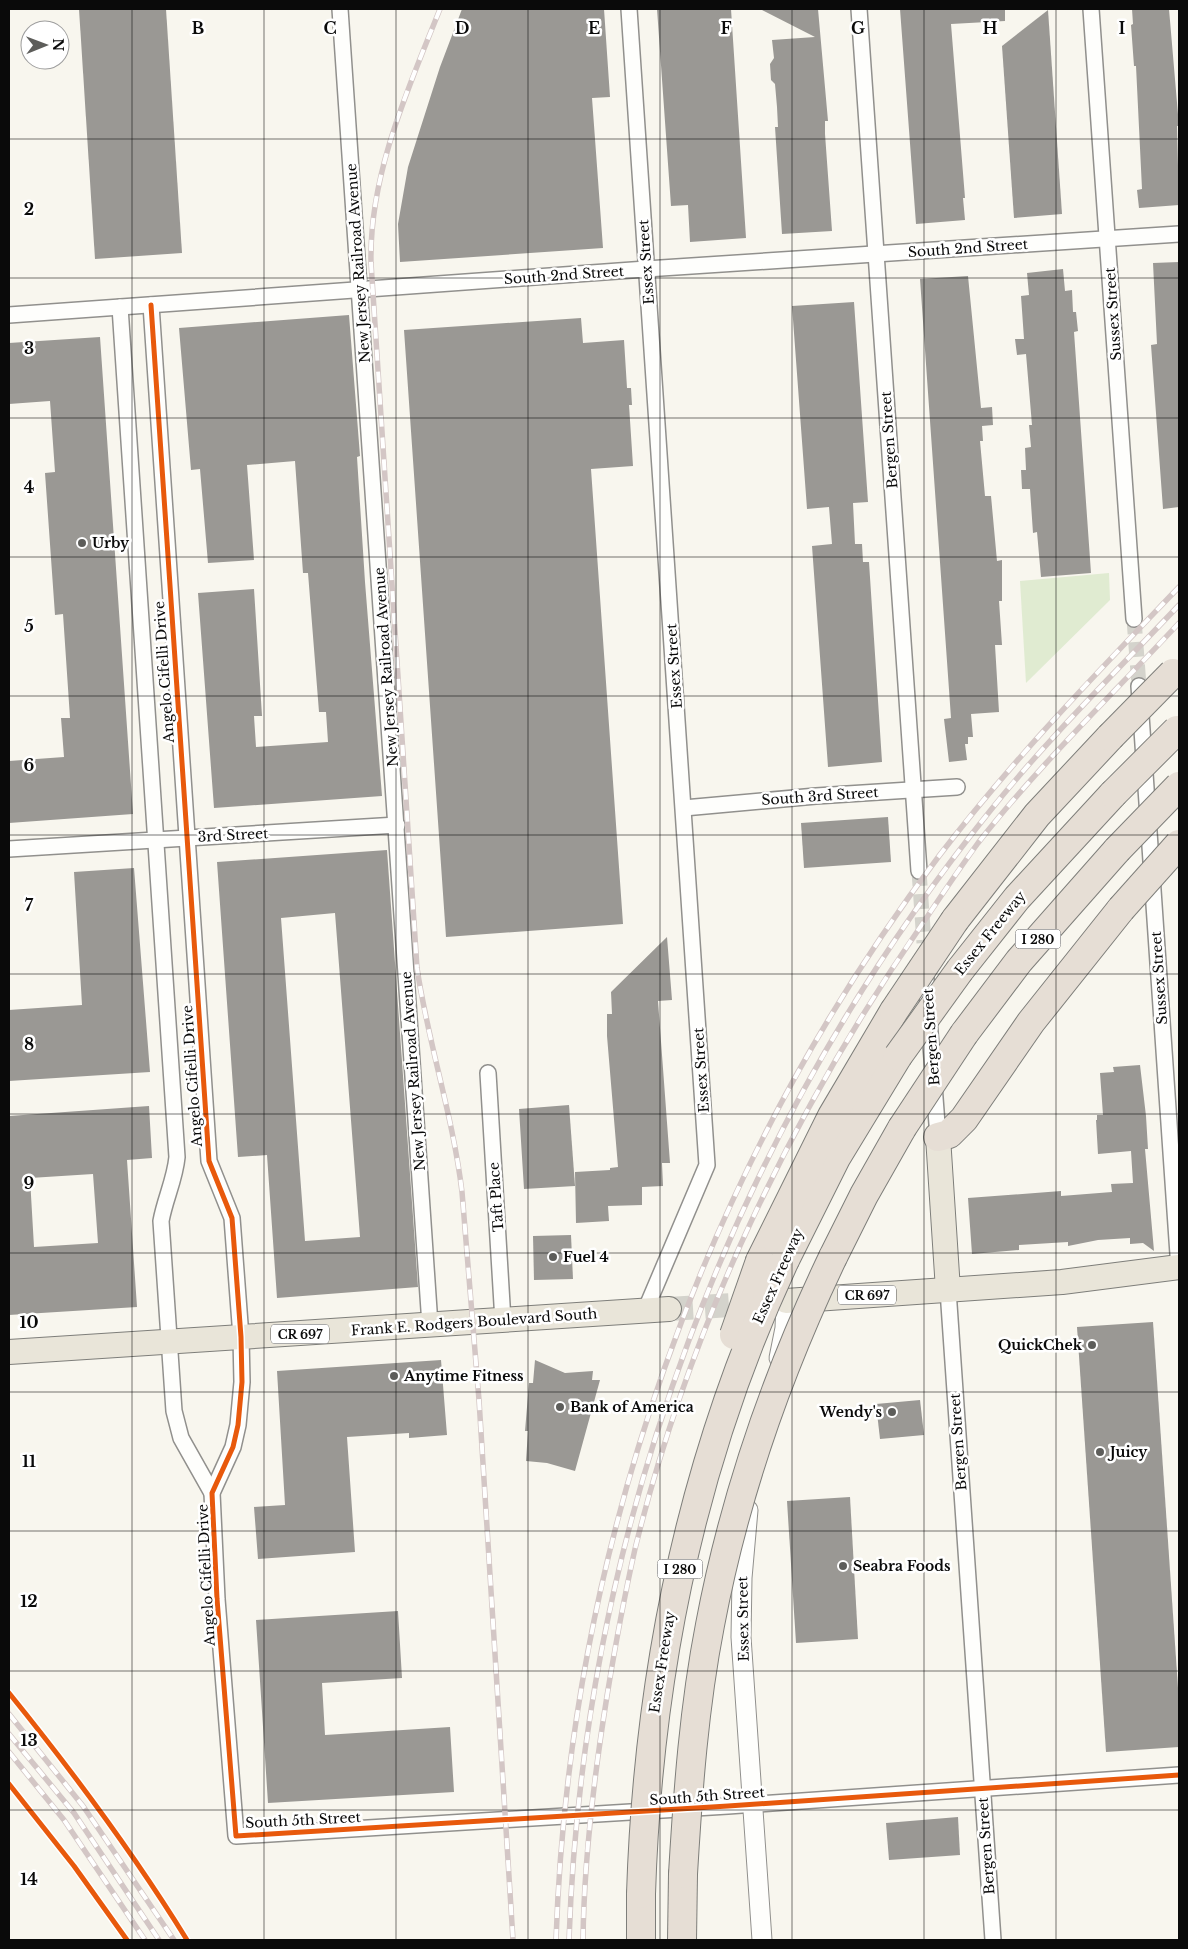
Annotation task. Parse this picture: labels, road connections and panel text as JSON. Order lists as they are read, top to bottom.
{
  "streets": {
    "highway": ["Essex Freeway", "I 280"],
    "main road": ["Bergen Street", "CR 697", "Frank E. Rodgers Boulevard South"],
    "street": [
      "South 2nd Street",
      "Essex Street",
      "New Jersey Railroad Avenue",
      "Sussex Street",
      "Angelo Cifelli Drive",
      "South 3rd Street",
      "3rd Street",
      "Taft Place",
      "South 5th Street"
    ]
  },
  "crossings": [
    ["South 2nd Street", "Essex Street"],
    ["South 2nd Street", "New Jersey Railroad Avenue"],
    ["South 2nd Street", "Sussex Street"],
    ["South 2nd Street", "Bergen Street"],
    ["South 2nd Street", "Angelo Cifelli Drive"],
    ["Essex Street", "South 3rd Street"],
    ["Essex Street", "CR 697"],
    ["Essex Street", "Frank E. Rodgers Boulevard South"],
    ["Essex Street", "South 5th Street"],
    ["New Jersey Railroad Avenue", "3rd Street"],
    ["New Jersey Railroad Avenue", "Frank E. Rodgers Boulevard South"],
    ["Sussex Street", "CR 697"],
    ["Bergen Street", "South 3rd Street"],
    ["Bergen Street", "CR 697"],
    ["Bergen Street", "South 5th Street"],
    ["Angelo Cifelli Drive", "3rd Street"],
    ["Angelo Cifelli Drive", "Frank E. Rodgers Boulevard South"],
    ["Angelo Cifelli Drive", "South 5th Street"],
    ["Taft Place", "Frank E. Rodgers Boulevard South"]
  ],
  "places": [
    "Urby",
    "Fuel 4",
    "QuickChek",
    "Anytime Fitness",
    "Bank of America",
    "Wendy's",
    "Juicy",
    "Seabra Foods"
  ],
  "north": "right",
  "grid": {
    "columns": [
      "B",
      "C",
      "D",
      "E",
      "F",
      "G",
      "H",
      "I"
    ],
    "rows": [
      "2",
      "3",
      "4",
      "5",
      "6",
      "7",
      "8",
      "9",
      "10",
      "11",
      "12",
      "13",
      "14"
    ]
  }
}
